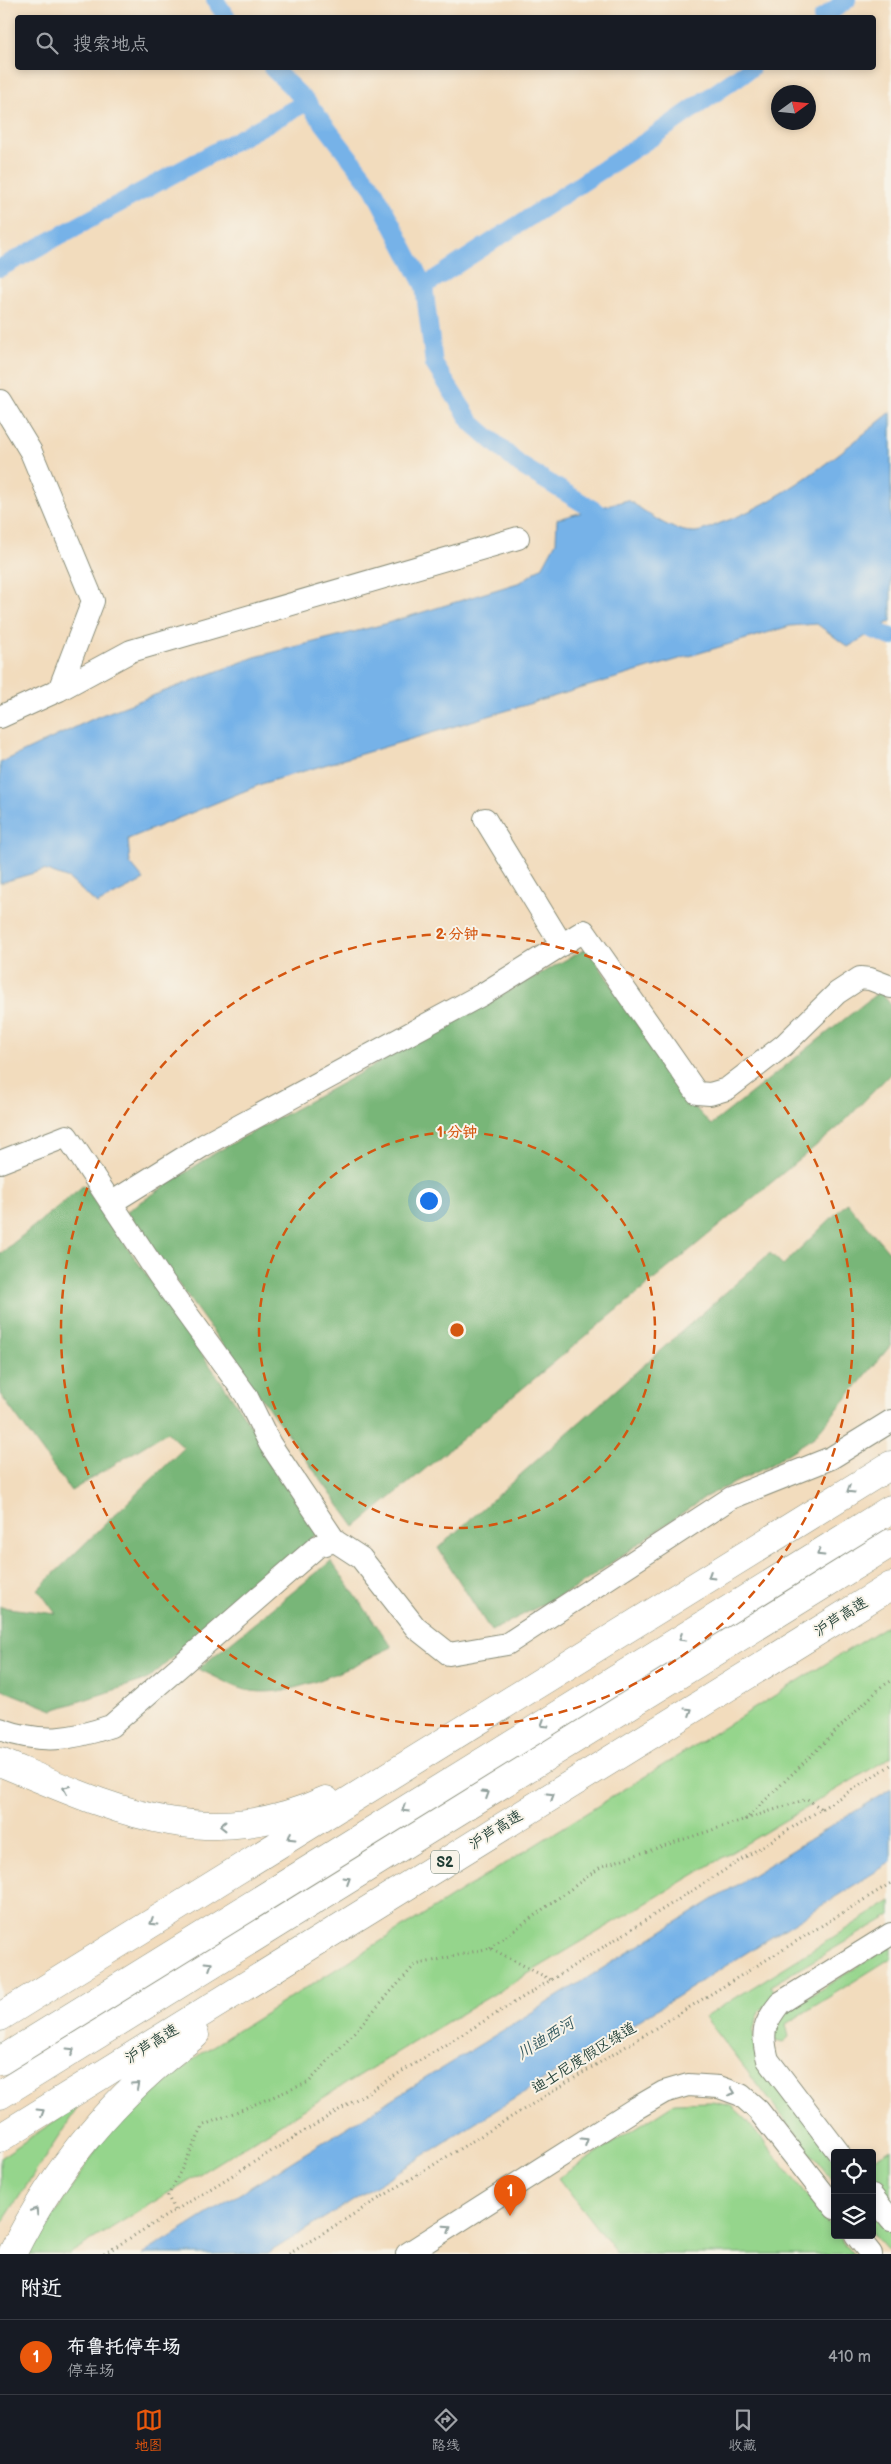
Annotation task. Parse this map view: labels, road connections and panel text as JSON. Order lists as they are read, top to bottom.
{
  "streets": {
    "highway": ["沪芦高速", "S2"],
    "path": ["迪士尼度假区绿道"]
  },
  "water": ["川迪西河"],
  "north": "right",
  "page": {
    "search": "搜索地点",
    "pins": "1",
    "heading": "附近",
    "list": [
      {
        "mark": "1",
        "name": "布鲁托停车场",
        "note": "停车场",
        "value": "410 m"
      }
    ],
    "nav": ["地图", "路线", "收藏"]
  },
  "rings": ["2 分钟", "1 分钟"]
}
